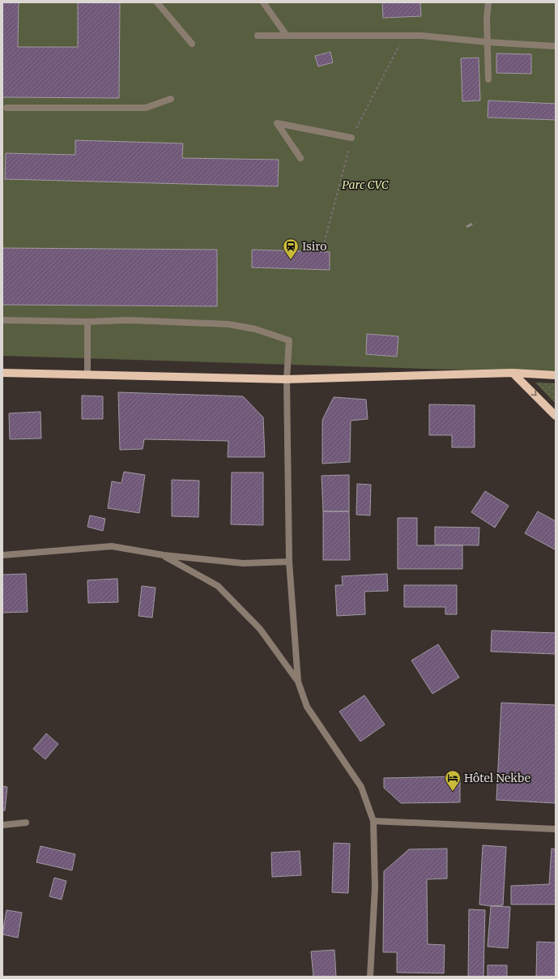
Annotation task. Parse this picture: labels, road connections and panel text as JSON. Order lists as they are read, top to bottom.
{
  "parks": ["Parc CVC"],
  "places": {
    "station": ["Isiro"],
    "hotel": ["Hôtel Nekbe"]
  }
}
